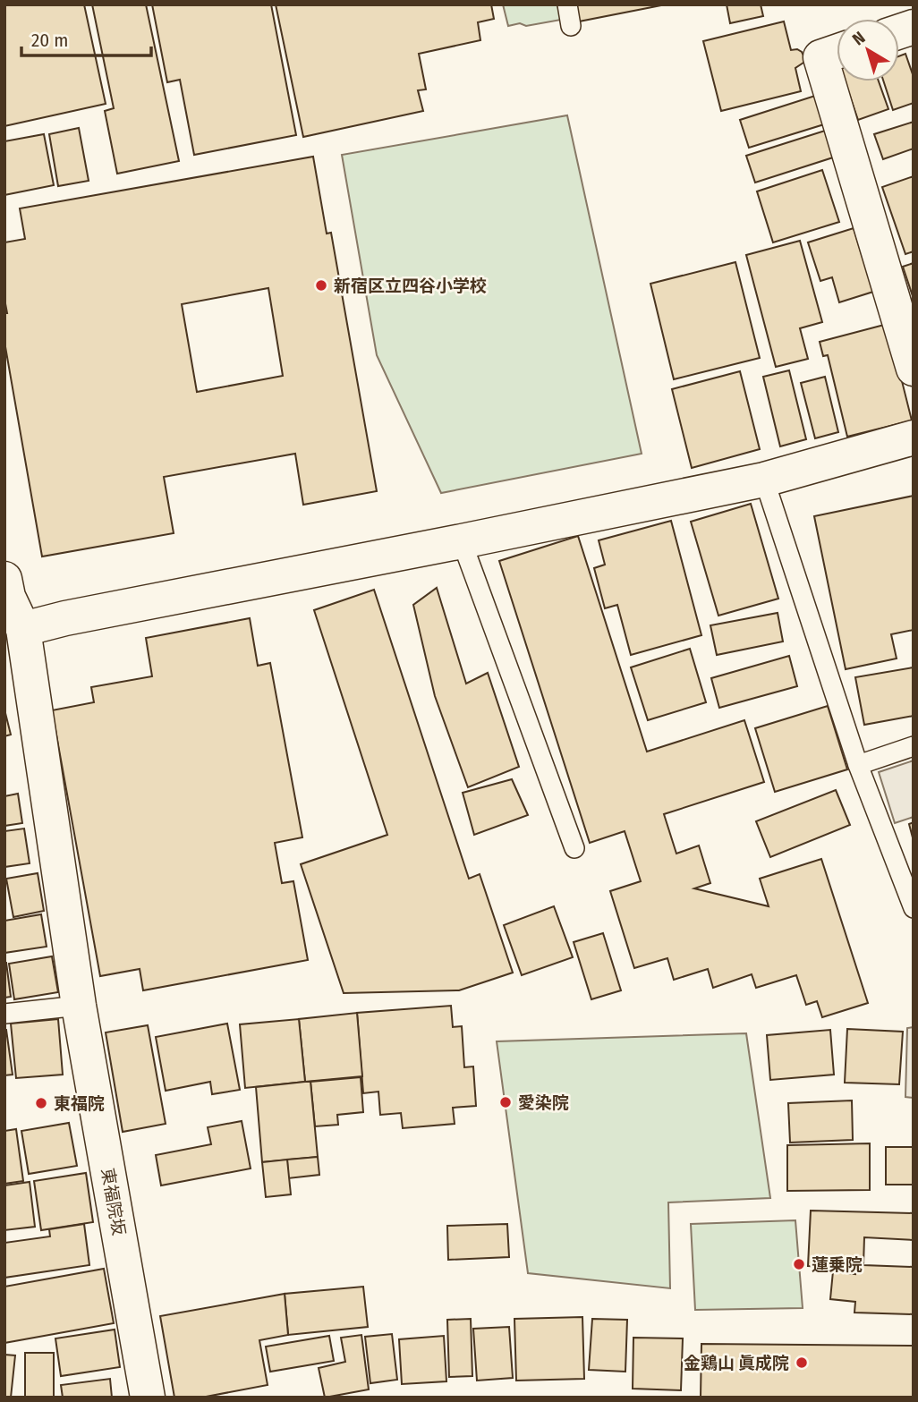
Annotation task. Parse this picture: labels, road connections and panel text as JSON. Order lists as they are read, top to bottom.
{
  "streets": {
    "street": ["東福院坂"]
  },
  "places": [
    "新宿区立四谷小学校",
    "愛染院",
    "東福院",
    "蓮乗院",
    "金鶏山 眞成院"
  ],
  "scale_bar": "20 m",
  "north": "top left"
}
